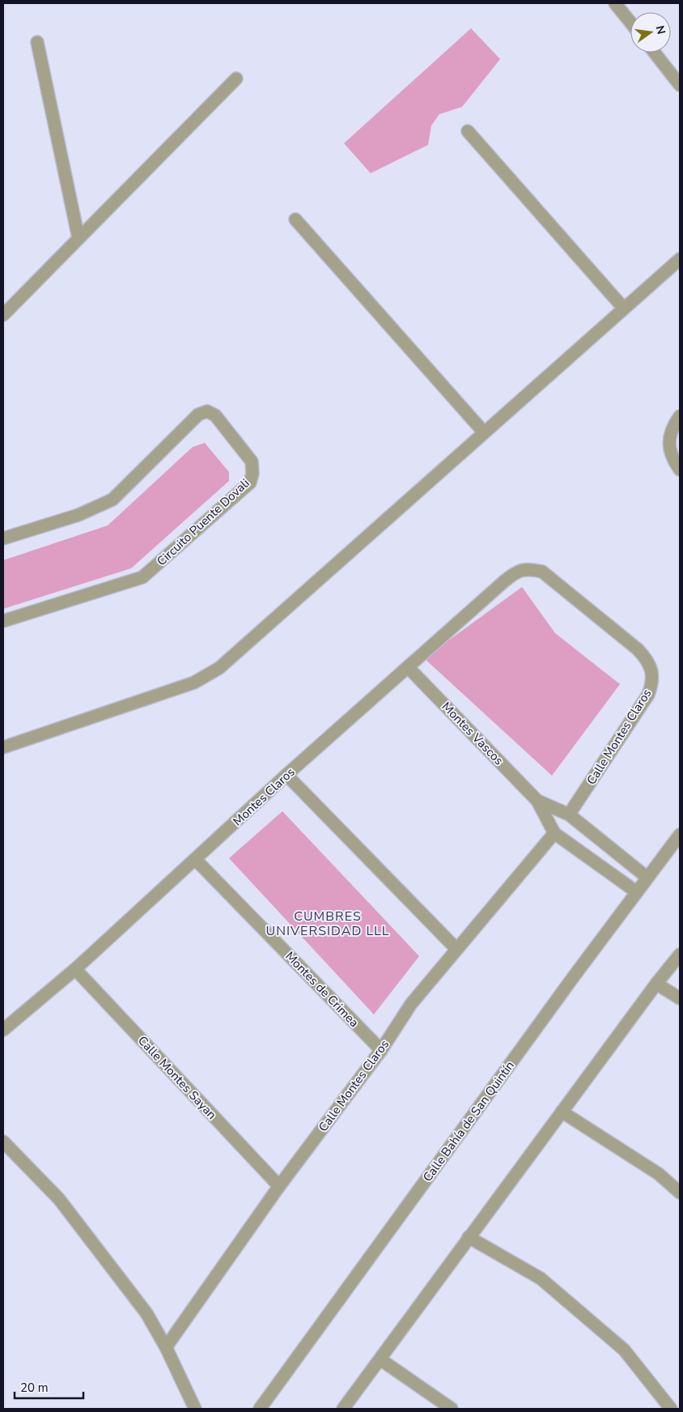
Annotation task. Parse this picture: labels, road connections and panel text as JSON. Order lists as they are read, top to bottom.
{
  "streets": {
    "street": [
      "Circuito Puente Dovali",
      "Montes Vascos",
      "Calle Montes Claros",
      "Montes Claros",
      "Montes de Crimea",
      "Calle Montes Sayan",
      "Calle Bahía de San Quintín"
    ]
  },
  "crossings": [
    ["Montes Vascos", "Calle Montes Claros"],
    ["Montes Vascos", "Montes Claros"],
    ["Montes Vascos", "Calle Bahía de San Quintín"],
    ["Calle Montes Claros", "Montes Claros"],
    ["Calle Montes Claros", "Montes de Crimea"],
    ["Calle Montes Claros", "Calle Montes Sayan"],
    ["Montes Claros", "Montes de Crimea"],
    ["Montes Claros", "Calle Montes Sayan"]
  ],
  "districts": ["CUMBRES UNIVERSIDAD LLL"],
  "scale_bar": "20 m",
  "north": "right"
}
